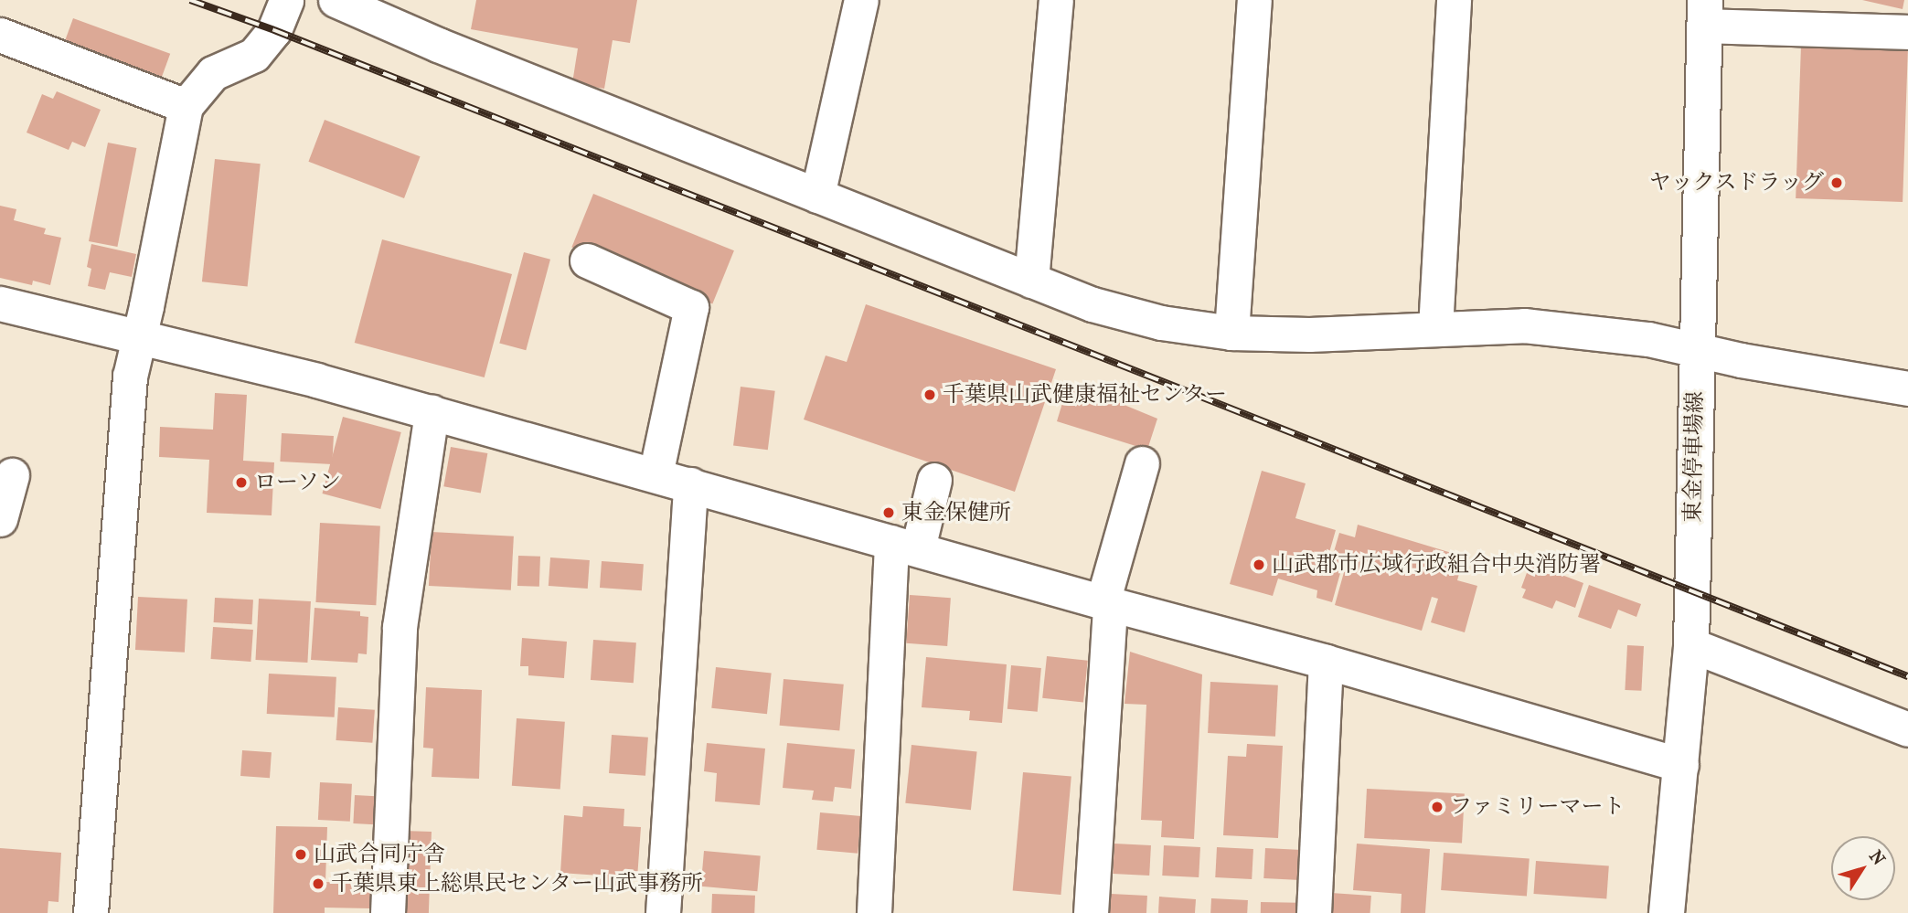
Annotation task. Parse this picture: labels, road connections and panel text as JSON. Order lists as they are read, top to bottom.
{
  "streets": {
    "main road": ["東金停車場線"]
  },
  "places": [
    "ヤックスドラッグ",
    "千葉県山武健康福祉センター",
    "ローソン",
    "東金保健所",
    "山武郡市広域行政組合中央消防署",
    "ファミリーマート",
    "山武合同庁舎",
    "千葉県東上総県民センター山武事務所"
  ],
  "north": "top right"
}
